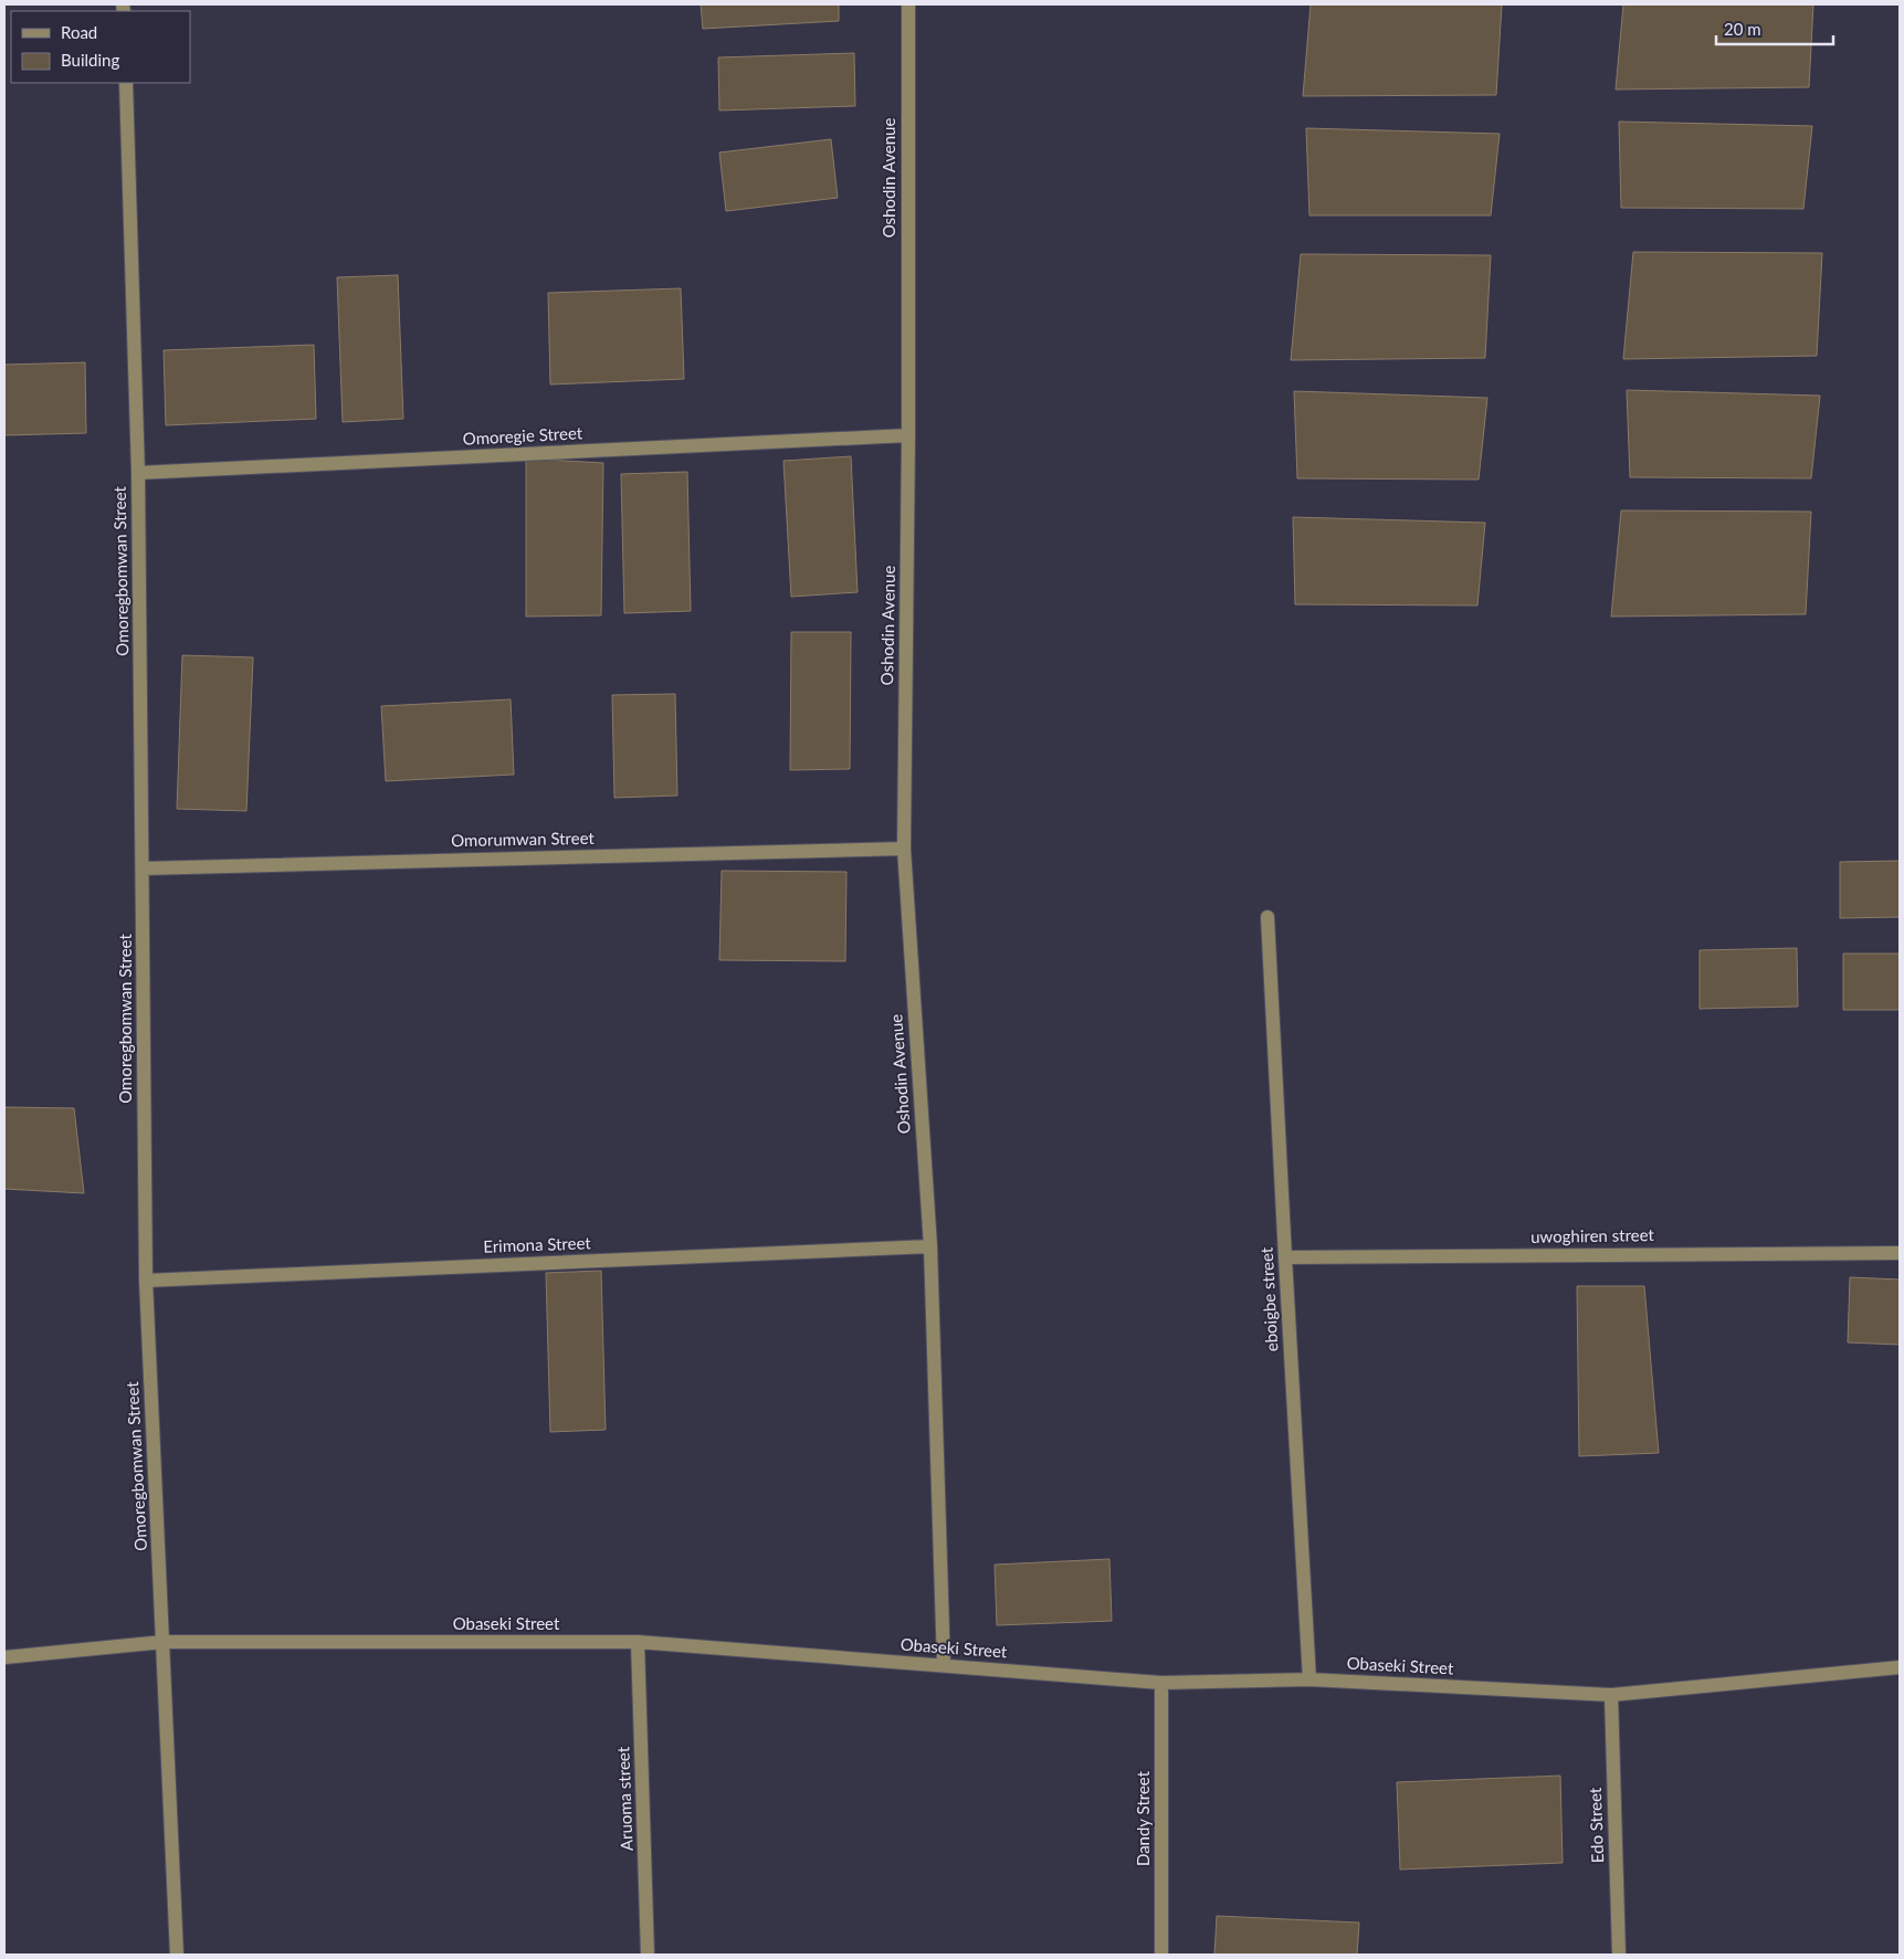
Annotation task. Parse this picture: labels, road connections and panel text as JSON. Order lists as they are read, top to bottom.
{
  "streets": {
    "street": [
      "Oshodin Avenue",
      "Omoregie Street",
      "Omoregbomwan Street",
      "Omorumwan Street",
      "uwoghiren street",
      "Erimona Street",
      "eboigbe street",
      "Obaseki Street",
      "Aruoma street",
      "Dandy Street",
      "Edo Street"
    ]
  },
  "crossings": [
    ["Oshodin Avenue", "Omoregie Street"],
    ["Oshodin Avenue", "Omorumwan Street"],
    ["Oshodin Avenue", "Erimona Street"],
    ["Oshodin Avenue", "Obaseki Street"],
    ["Omoregie Street", "Omoregbomwan Street"],
    ["Omoregbomwan Street", "Omorumwan Street"],
    ["Omoregbomwan Street", "Erimona Street"],
    ["Omoregbomwan Street", "Obaseki Street"],
    ["uwoghiren street", "eboigbe street"],
    ["eboigbe street", "Obaseki Street"],
    ["Obaseki Street", "Aruoma street"],
    ["Obaseki Street", "Dandy Street"],
    ["Obaseki Street", "Edo Street"]
  ],
  "legend": ["Road", "Building"],
  "scale_bar": "20 m"
}
